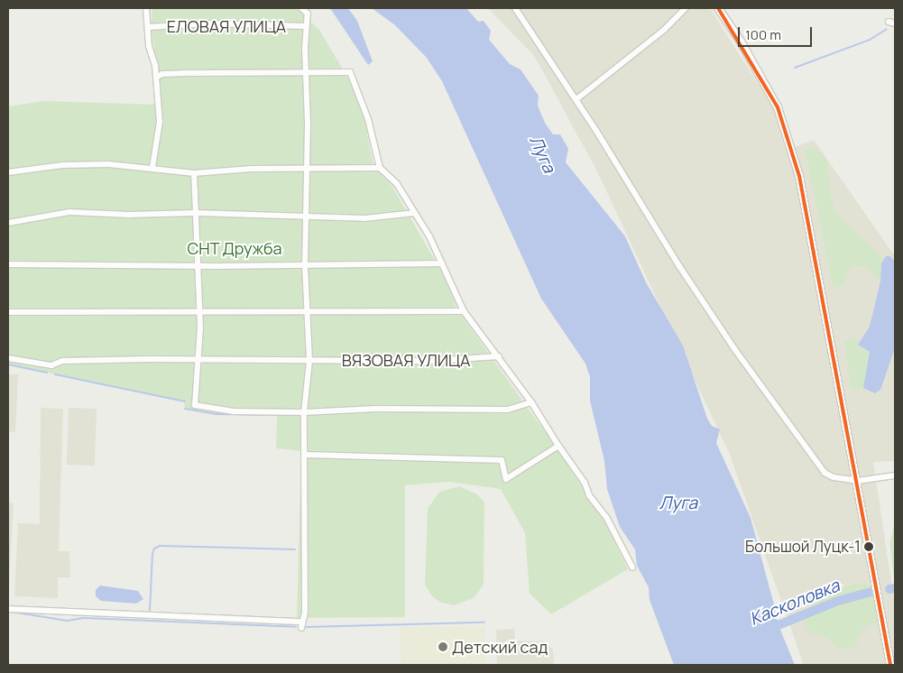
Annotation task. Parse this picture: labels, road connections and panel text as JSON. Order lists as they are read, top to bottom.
{
  "streets": {
    "street": ["ЕЛОВАЯ УЛИЦА", "ВЯЗОВАЯ УЛИЦА"]
  },
  "water": ["Луга", "Касколовка"],
  "parks": ["СНТ Дружба"],
  "places": ["Большой Луцк-1", "Детский сад"],
  "scale_bar": "100 m"
}
